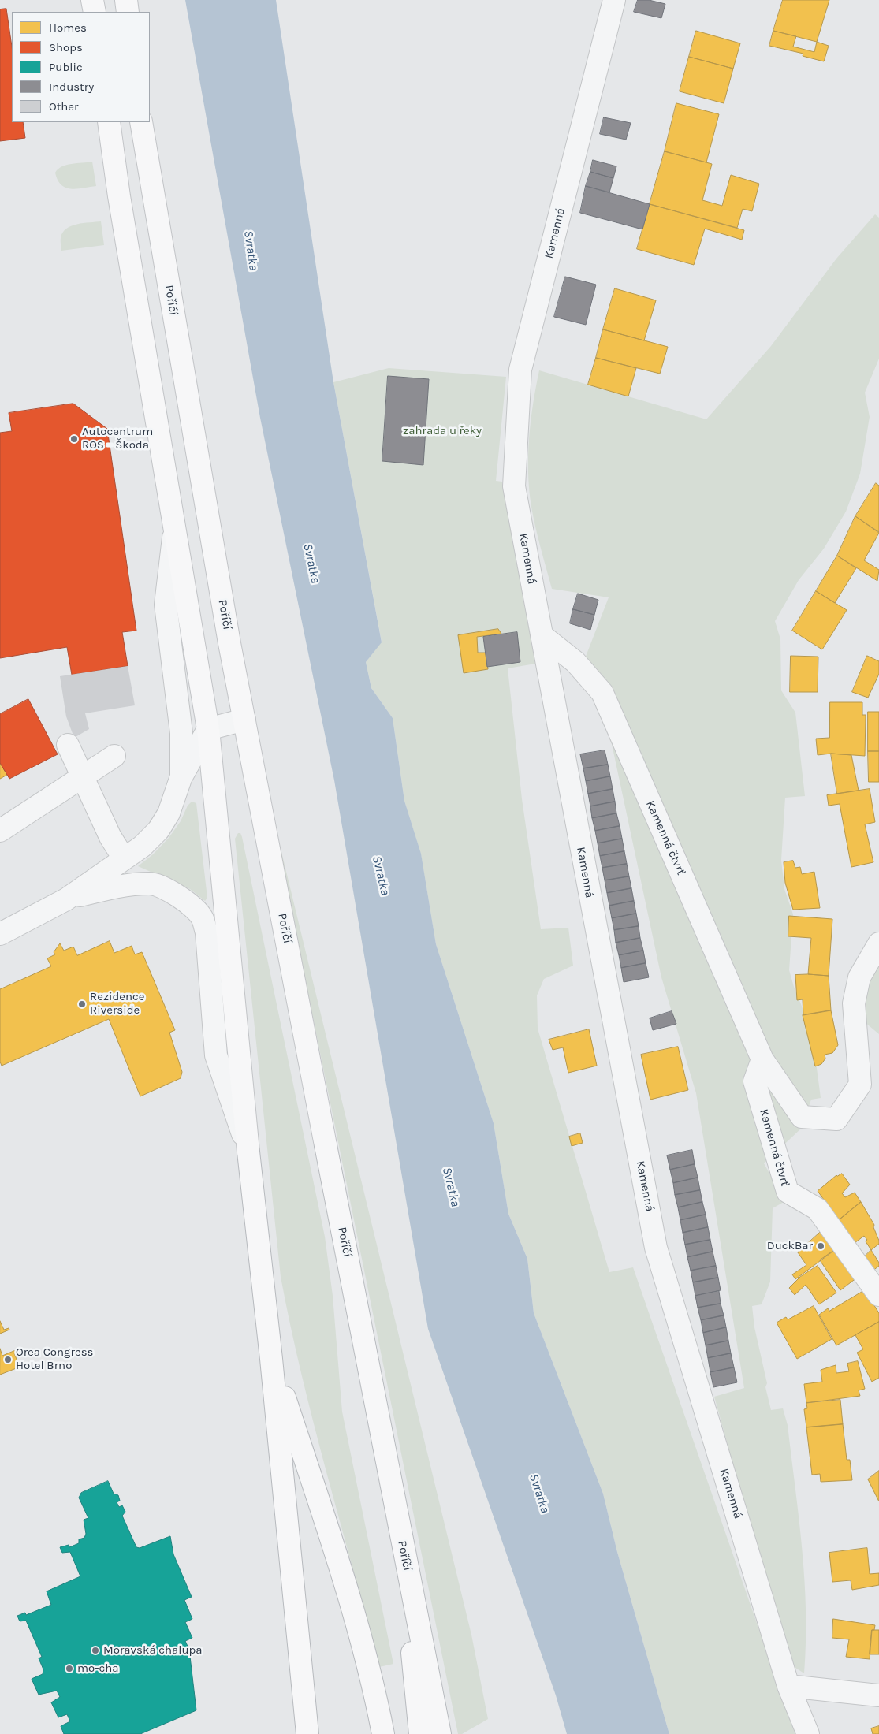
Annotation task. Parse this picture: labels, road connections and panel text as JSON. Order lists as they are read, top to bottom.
{
  "streets": {
    "main road": ["Poříčí"],
    "street": ["Kamenná", "Kamenná čtvrť"]
  },
  "crossings": [
    ["Kamenná", "Kamenná čtvrť"]
  ],
  "water": ["Svratka"],
  "parks": ["zahrada u řeky"],
  "places": [
    "Autocentrum ROS – Škoda",
    "Rezidence Riverside",
    "DuckBar",
    "Orea Congress Hotel Brno",
    "Moravská chalupa",
    "mo-cha"
  ],
  "legend": [
    "Homes",
    "Shops",
    "Public",
    "Industry",
    "Other"
  ]
}
